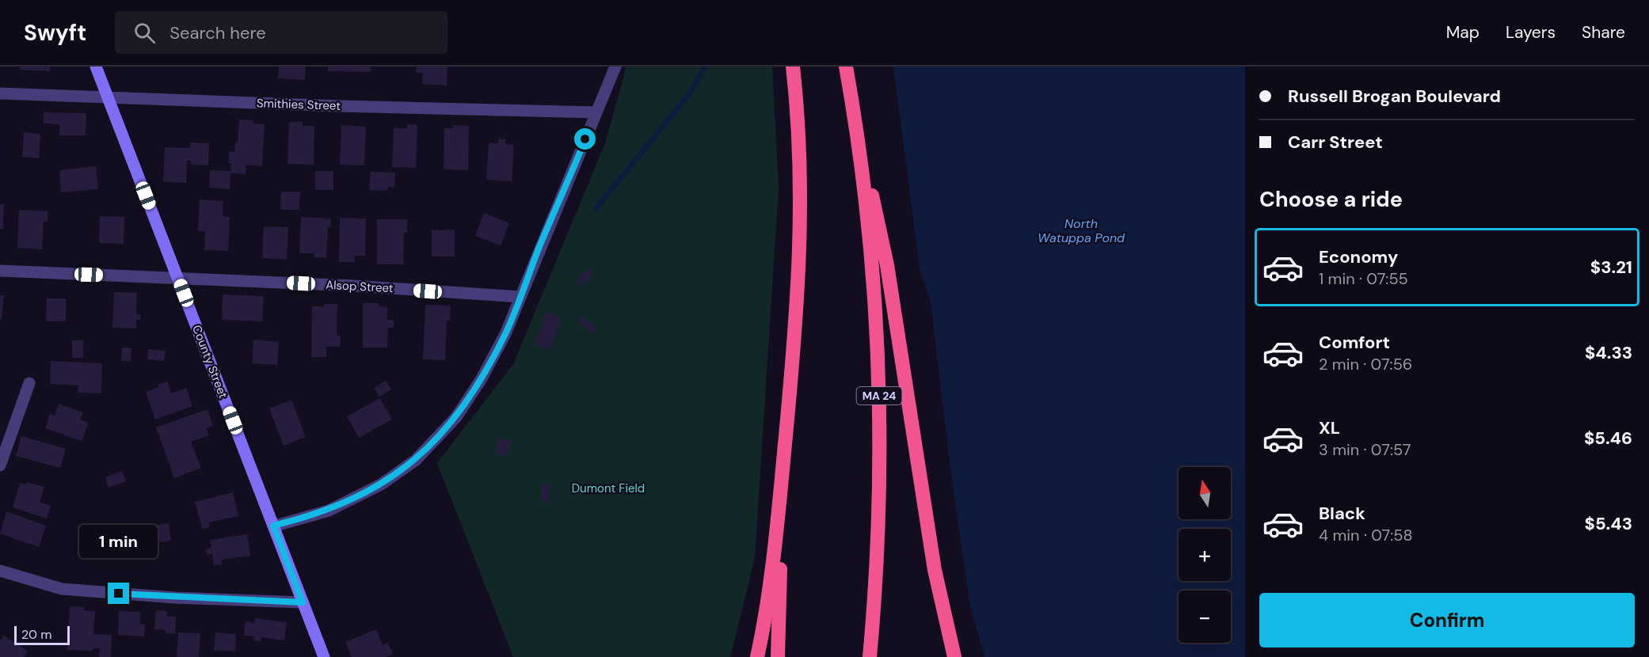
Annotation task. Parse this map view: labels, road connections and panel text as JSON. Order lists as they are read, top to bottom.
{
  "streets": {
    "highway": ["MA 24"],
    "street": ["Smithies Street", "Alsop Street", "County Street"]
  },
  "crossings": [
    ["Smithies Street", "County Street"],
    ["Alsop Street", "County Street"]
  ],
  "water": ["North Watuppa Pond"],
  "parks": ["Dumont Field"],
  "scale_bar": "20 m",
  "north": "top",
  "page": {
    "header": "Swyft",
    "search": "Search here",
    "nav": ["Map", "Layers", "Share"],
    "banner": ["Russell Brogan Boulevard", "Carr Street"],
    "heading": "Choose a ride",
    "list": [
      {
        "name": "Economy",
        "note": "1 min · 07:55",
        "value": "$3.21"
      },
      {
        "name": "Comfort",
        "note": "2 min · 07:56",
        "value": "$4.33"
      },
      {
        "name": "XL",
        "note": "3 min · 07:57",
        "value": "$5.46"
      },
      {
        "name": "Black",
        "note": "4 min · 07:58",
        "value": "$5.43"
      }
    ],
    "map_buttons": ["+", "−"],
    "bubble": "1 min",
    "buttons": "Confirm",
    "scale": "20 m"
  }
}
